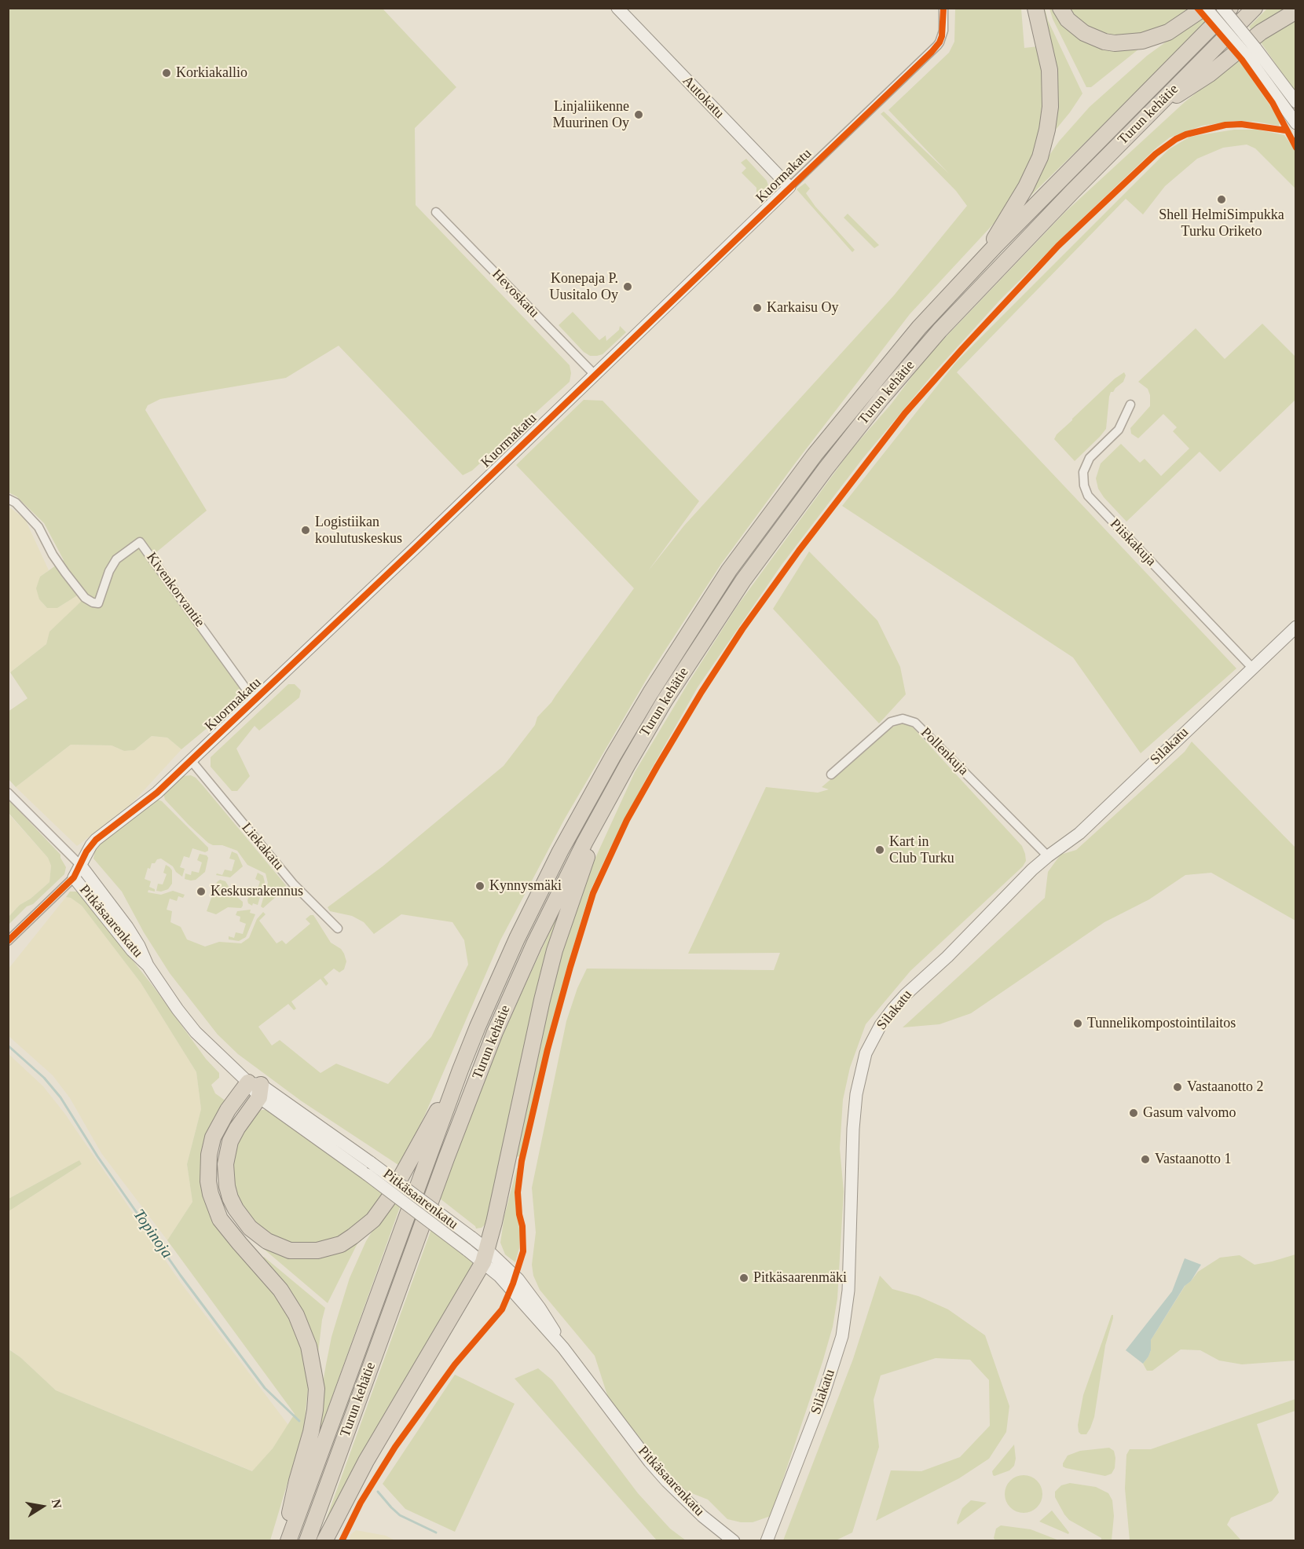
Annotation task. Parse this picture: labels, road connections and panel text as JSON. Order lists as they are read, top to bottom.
{
  "streets": {
    "highway": ["Turun kehätie"],
    "street": [
      "Autokatu",
      "Kuormakatu",
      "Hevoskatu",
      "Piiskakuja",
      "Kivenkorvantie",
      "Silakatu",
      "Pollenkuja",
      "Liekakatu",
      "Pitkäsaarenkatu"
    ]
  },
  "crossings": [
    ["Autokatu", "Kuormakatu"],
    ["Kuormakatu", "Hevoskatu"],
    ["Kuormakatu", "Kivenkorvantie"],
    ["Kuormakatu", "Liekakatu"],
    ["Kuormakatu", "Pitkäsaarenkatu"],
    ["Piiskakuja", "Silakatu"],
    ["Silakatu", "Pollenkuja"]
  ],
  "water": ["Topinoja"],
  "places": [
    "Korkiakallio",
    "Linjaliikenne Muurinen Oy",
    "Shell HelmiSimpukka Turku Oriketo",
    "Konepaja P. Uusitalo Oy",
    "Karkaisu Oy",
    "Logistiikan koulutuskeskus",
    "Kart in Club Turku",
    "Kynnysmäki",
    "Keskusrakennus",
    "Tunnelikompostointilaitos",
    "Vastaanotto 2",
    "Gasum valvomo",
    "Vastaanotto 1",
    "Pitkäsaarenmäki"
  ],
  "north": "right"
}
